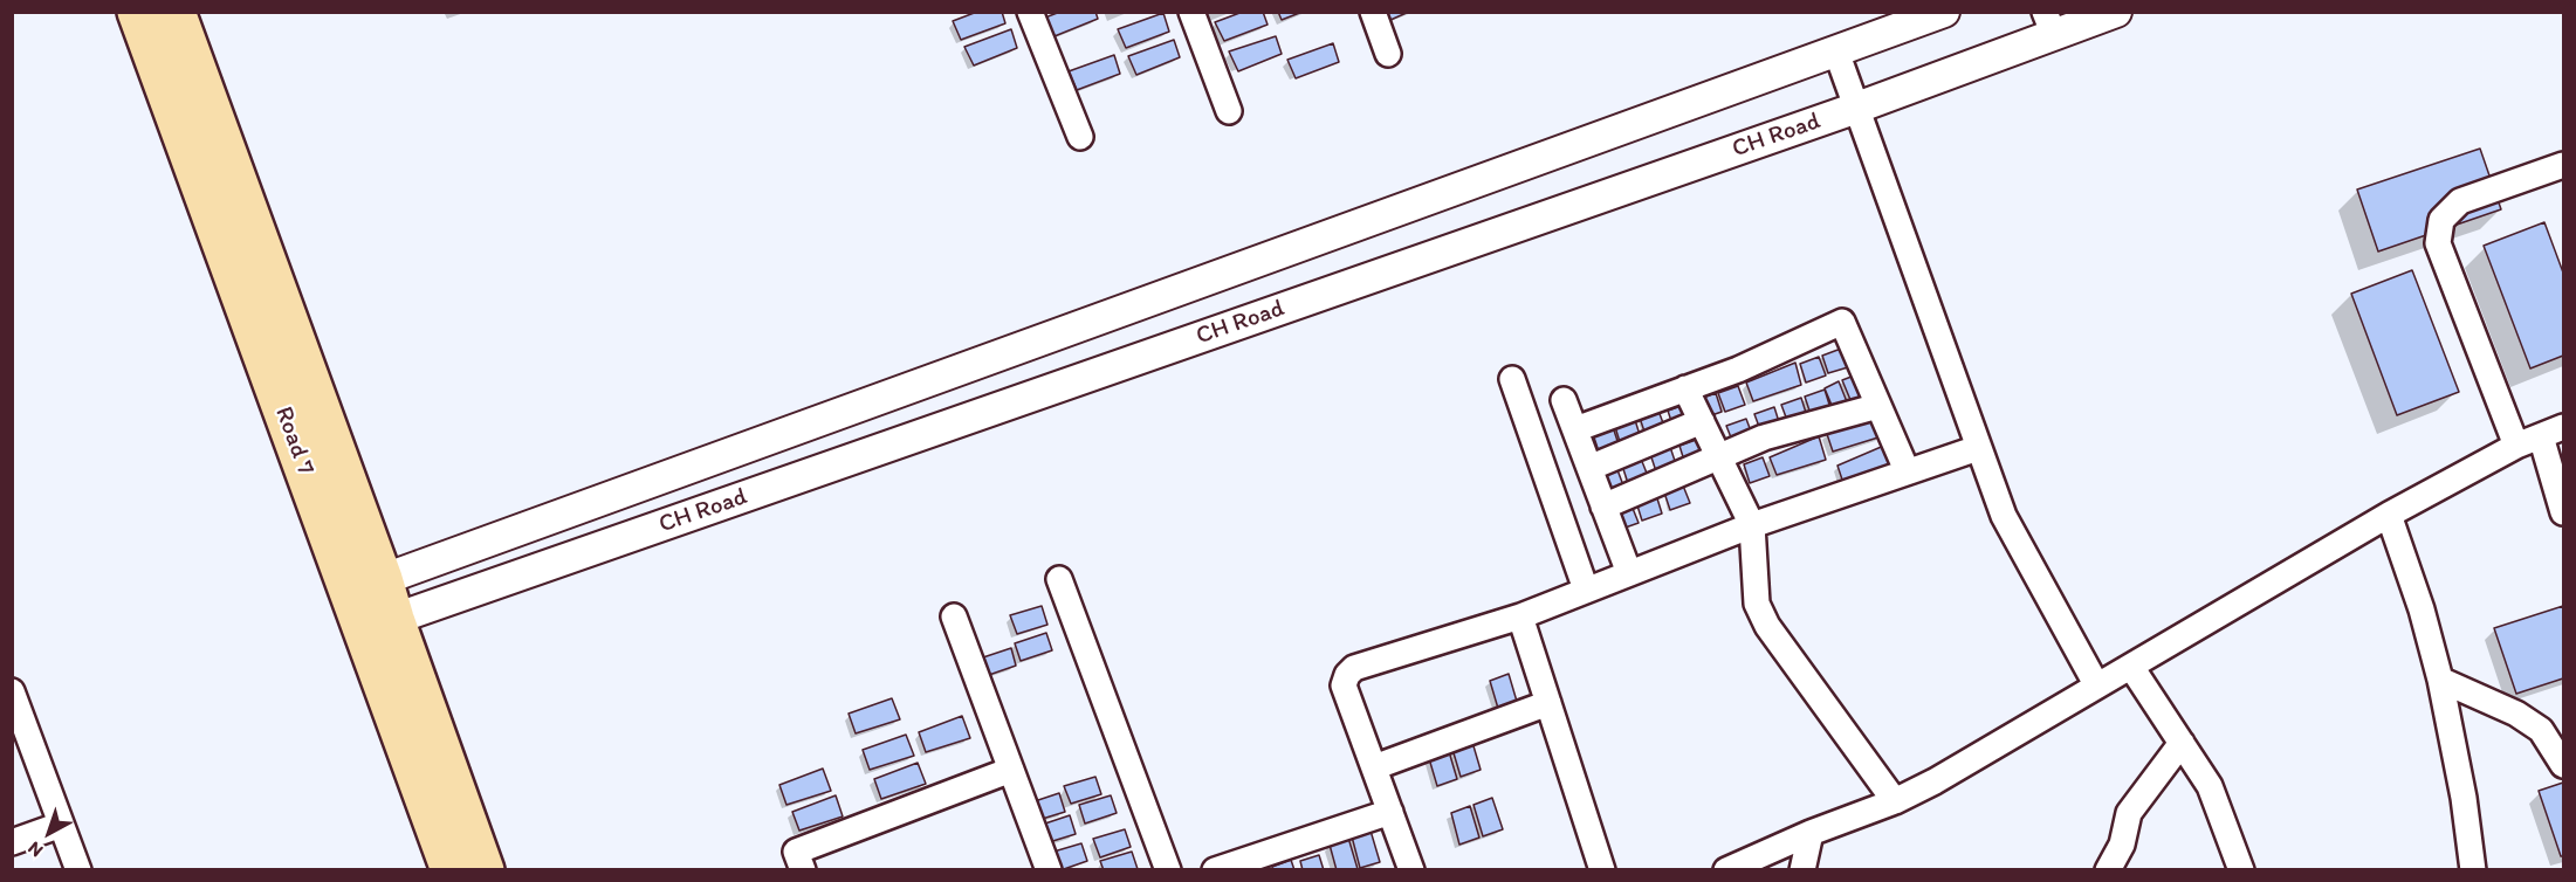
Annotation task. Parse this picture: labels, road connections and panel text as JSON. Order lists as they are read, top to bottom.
{
  "streets": {
    "main road": ["Road 7"],
    "street": ["CH Road"]
  },
  "crossings": [
    ["CH Road", "Road 7"]
  ],
  "north": "bottom left"
}
